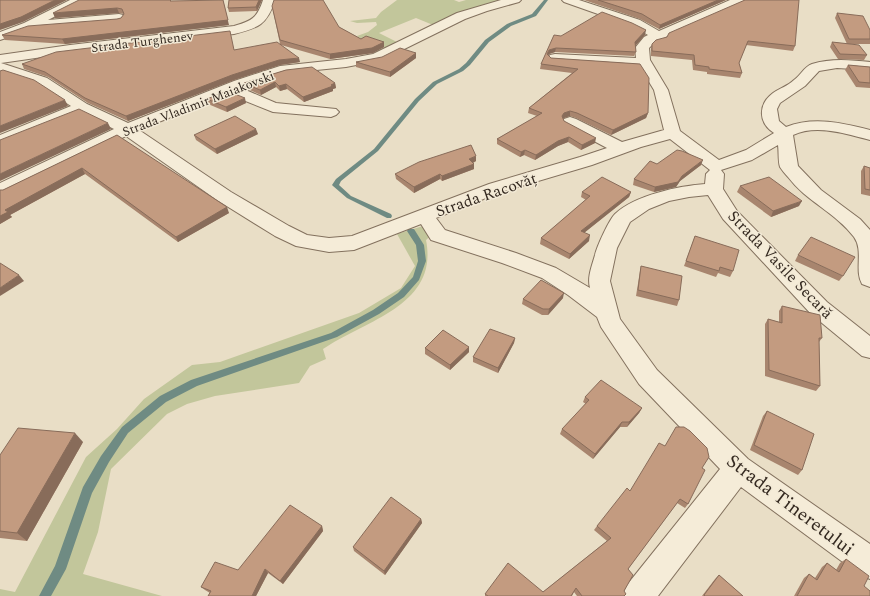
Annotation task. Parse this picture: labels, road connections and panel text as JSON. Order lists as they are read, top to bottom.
{
  "streets": {
    "street": [
      "Strada Turghenev",
      "Strada Vladimir Maiakovski",
      "Strada Racovăț",
      "Strada Vasile Secară",
      "Strada Tineretului"
    ]
  },
  "crossings": [
    ["Strada Turghenev", "Strada Racovăț"],
    ["Strada Vladimir Maiakovski", "Strada Racovăț"],
    ["Strada Racovăț", "Strada Tineretului"],
    ["Strada Vasile Secară", "Strada Tineretului"]
  ]
}
